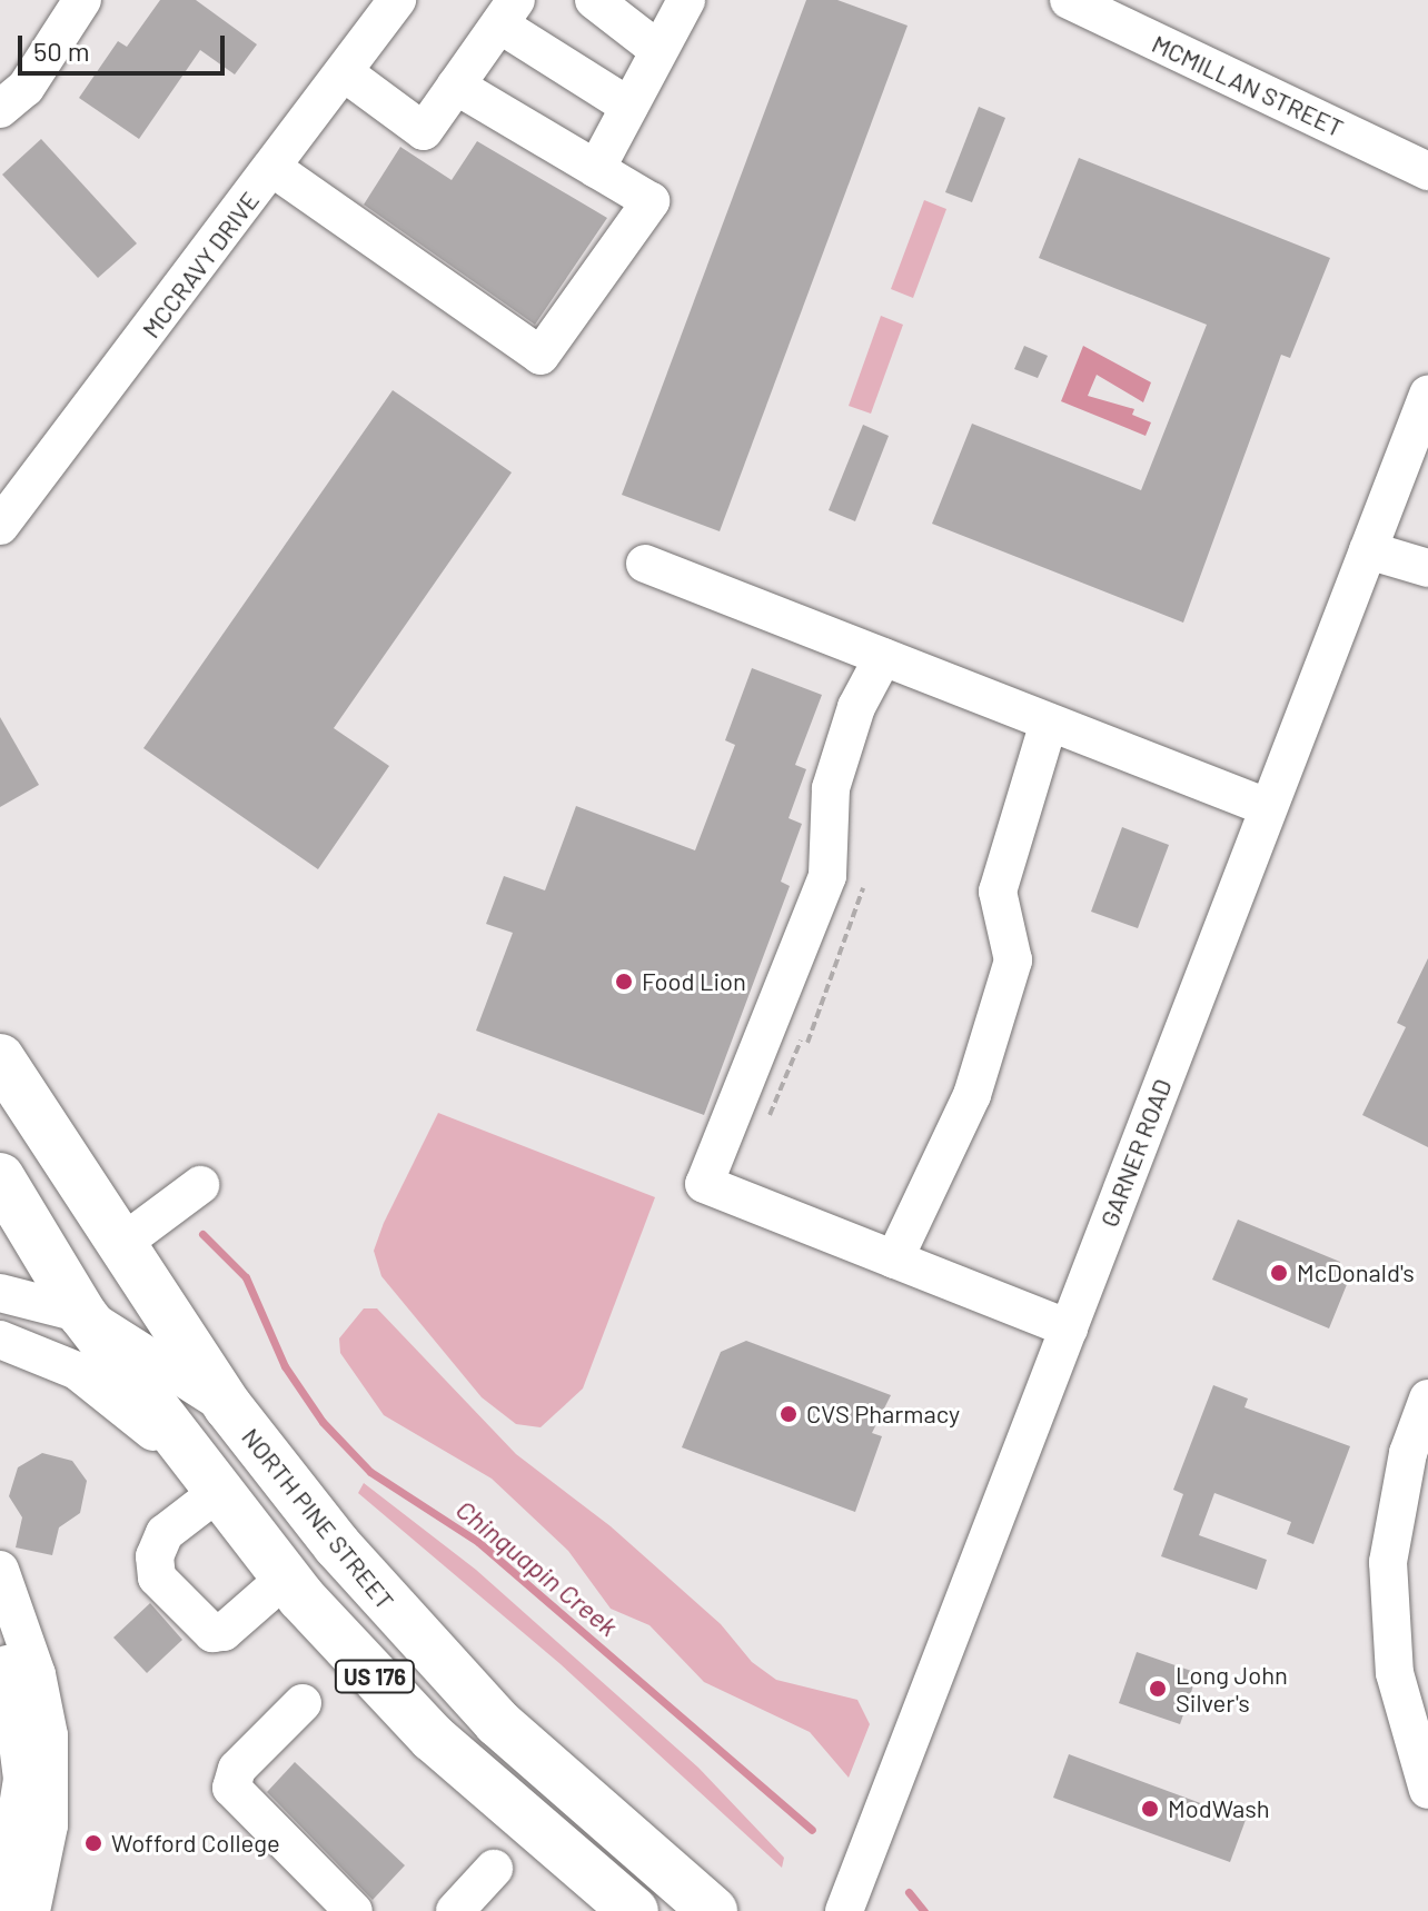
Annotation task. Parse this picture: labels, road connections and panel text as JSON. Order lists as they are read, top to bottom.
{
  "streets": {
    "highway": ["NORTH PINE STREET", "US 176"],
    "street": ["MCMILLAN STREET", "MCCRAVY DRIVE", "GARNER ROAD"]
  },
  "water": ["Chinquapin Creek"],
  "places": [
    "Food Lion",
    "McDonald's",
    "CVS Pharmacy",
    "Long John Silver's",
    "ModWash",
    "Wofford College"
  ],
  "scale_bar": "50 m"
}
